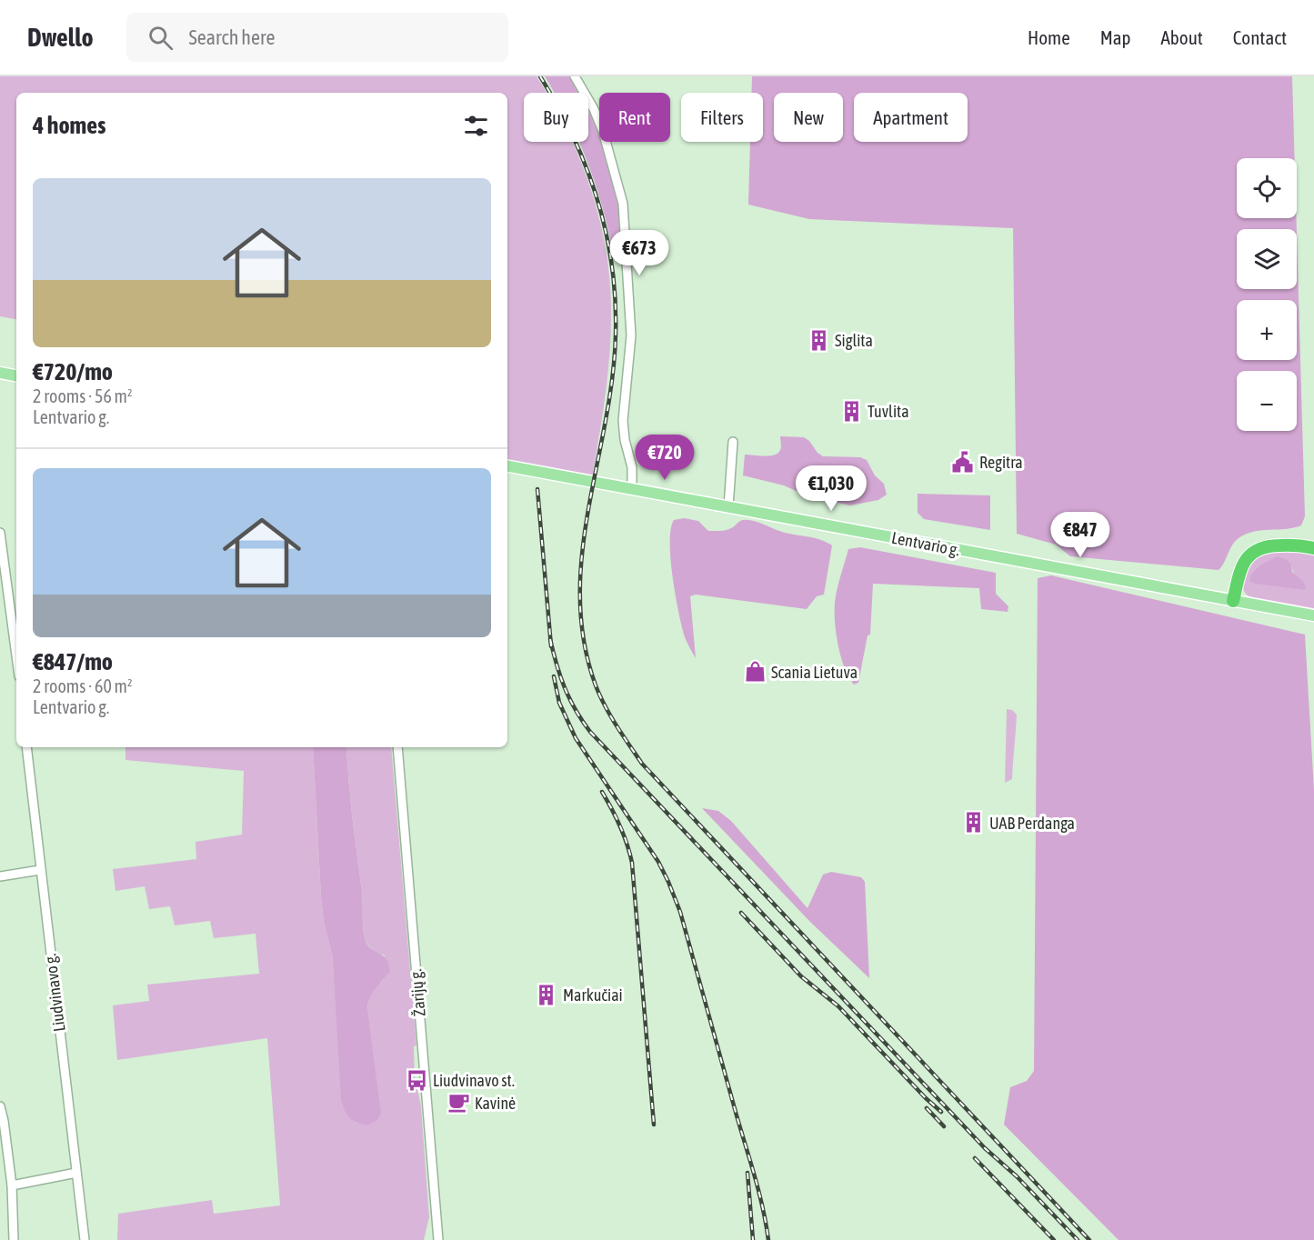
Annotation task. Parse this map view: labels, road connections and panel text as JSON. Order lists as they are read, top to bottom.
{
  "streets": {
    "main road": ["Lentvario g."],
    "street": ["Liudvinavo g.", "Žarijų g."]
  },
  "places": {
    "building": [
      "Siglita",
      "Tuvlita",
      "UAB Perdanga",
      "Markučiai"
    ],
    "public building": ["Regitra"],
    "shop": ["Scania Lietuva"],
    "bus stop": ["Liudvinavo st."],
    "cafe": ["Kavinė"]
  },
  "page": {
    "header": "Dwello",
    "search": "Search here",
    "nav": [
      "Home",
      "Map",
      "About",
      "Contact"
    ],
    "chip": [
      "Buy",
      "Rent",
      "Filters",
      "New",
      "Apartment"
    ],
    "heading": "4 homes",
    "map_buttons": ["+", "−"],
    "list": [
      {
        "name": "€720/mo",
        "note": "2 rooms · 56 m² · Lentvario g."
      },
      {
        "name": "€847/mo",
        "note": "2 rooms · 60 m² · Lentvario g."
      }
    ],
    "price": [
      "€673",
      "€720",
      "€1,030",
      "€847"
    ]
  }
}
